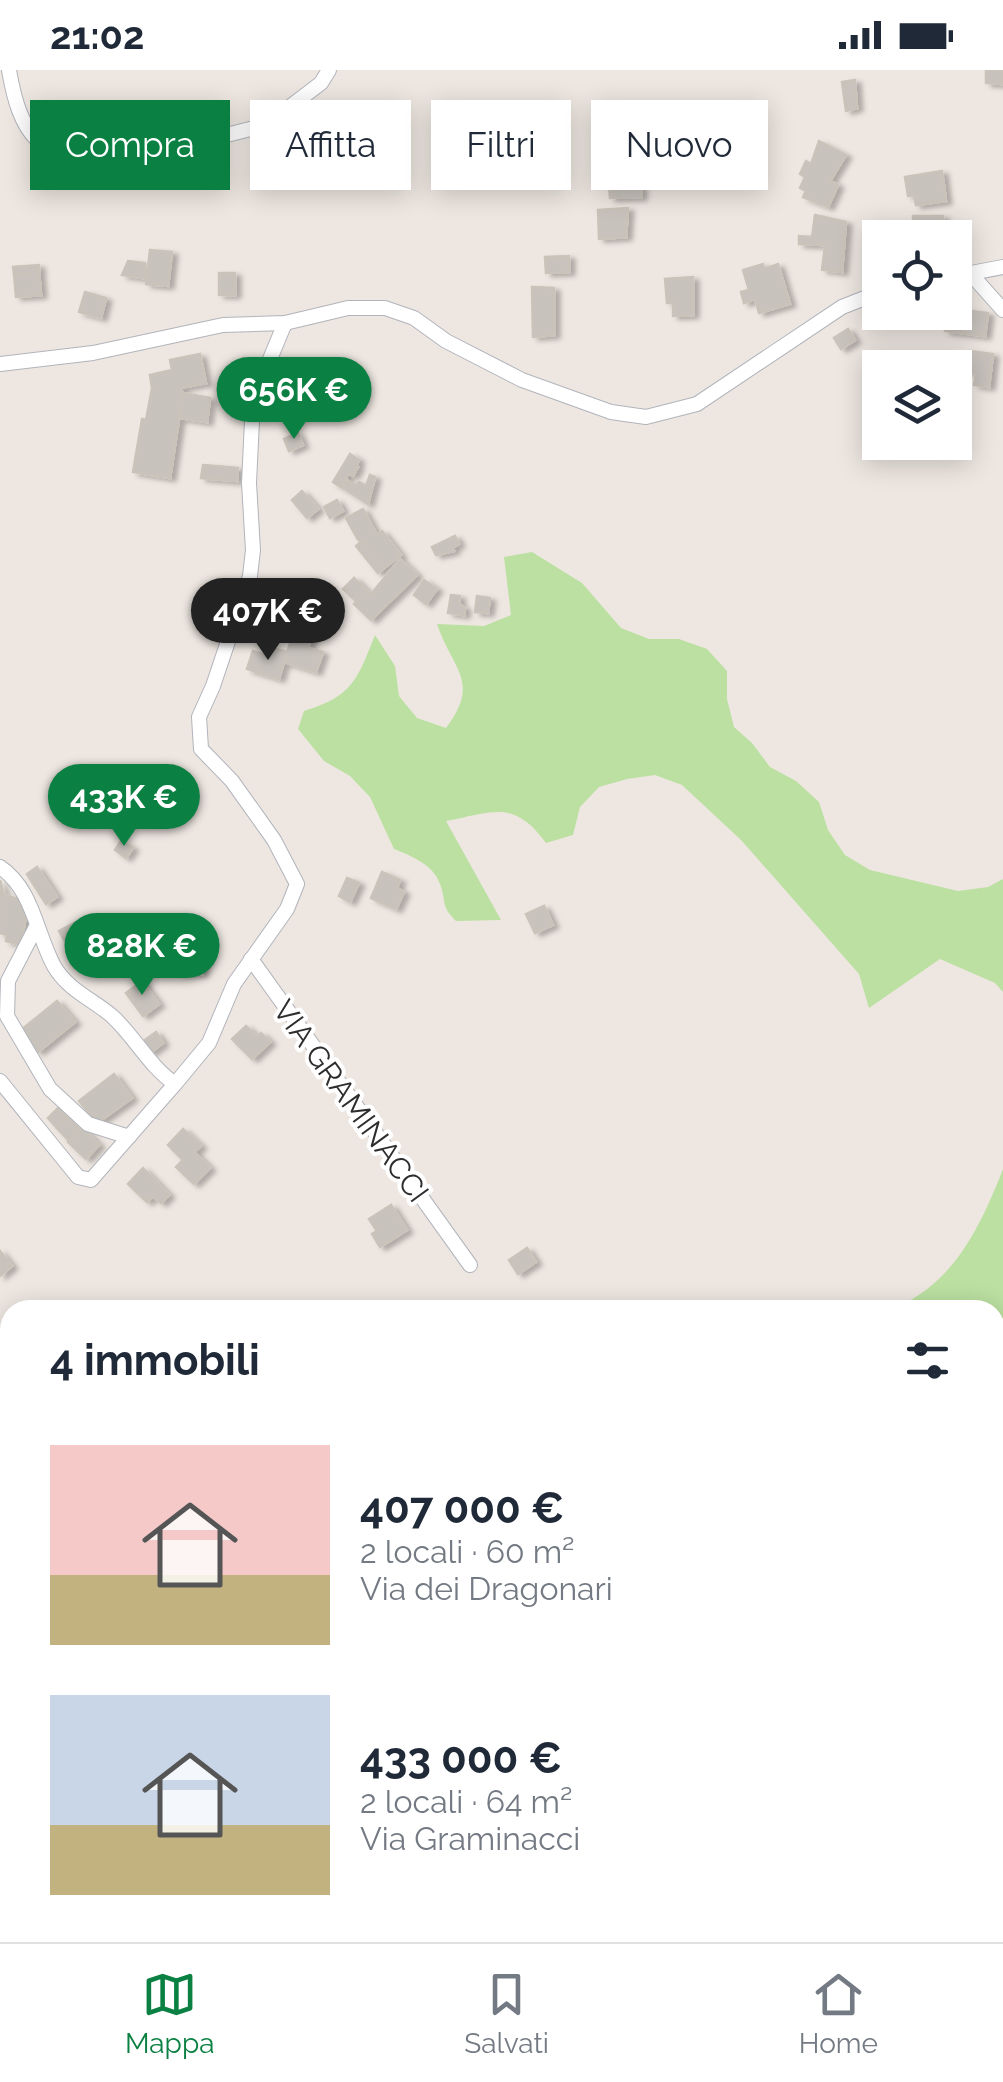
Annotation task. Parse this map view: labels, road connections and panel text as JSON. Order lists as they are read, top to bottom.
{
  "streets": {
    "street": ["VIA GRAMINACCI"]
  },
  "page": {
    "status": "21:02",
    "chip": [
      "Compra",
      "Affitta",
      "Filtri",
      "Nuovo"
    ],
    "price": [
      "656K €",
      "407K €",
      "433K €",
      "828K €"
    ],
    "heading": "4 immobili",
    "list": [
      {
        "name": "407 000 €",
        "note": "2 locali · 60 m² · Via dei Dragonari"
      },
      {
        "name": "433 000 €",
        "note": "2 locali · 64 m² · Via Graminacci"
      }
    ],
    "tabs": ["Mappa", "Salvati", "Home"]
  }
}
